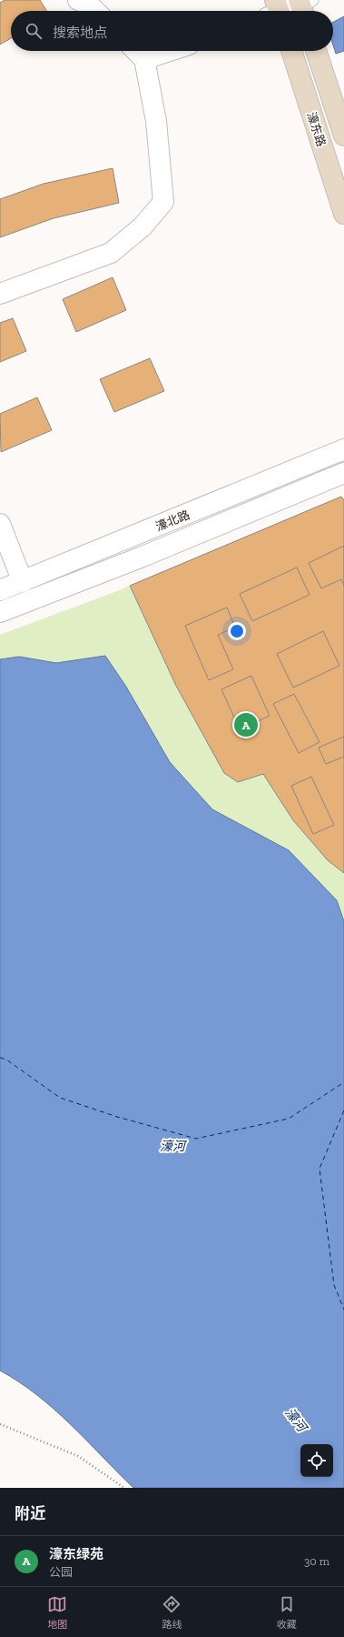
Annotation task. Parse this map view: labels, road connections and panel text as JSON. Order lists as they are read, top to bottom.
{
  "streets": {
    "main road": ["濠东路"],
    "street": ["濠北路"]
  },
  "water": ["濠河"],
  "page": {
    "search": "搜索地点",
    "pins": "A",
    "heading": "附近",
    "list": [
      {
        "mark": "A",
        "name": "濠东绿苑",
        "note": "公园",
        "value": "30 m"
      }
    ],
    "nav": ["地图", "路线", "收藏"]
  }
}
